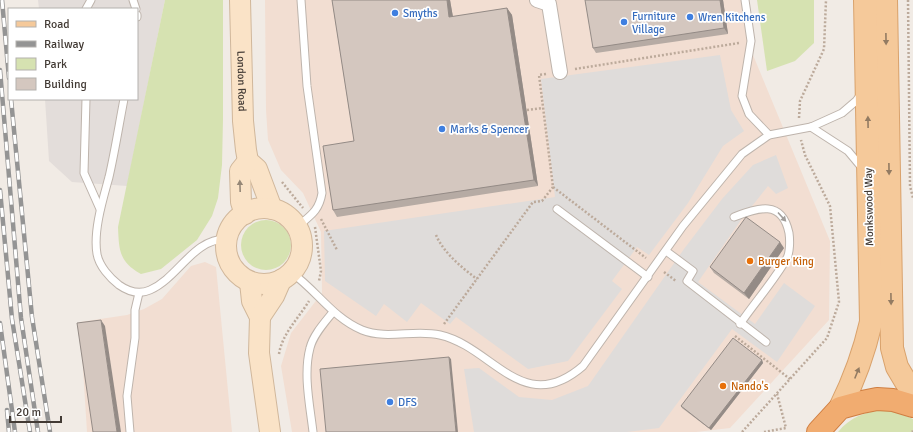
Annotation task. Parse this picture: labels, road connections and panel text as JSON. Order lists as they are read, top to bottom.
{
  "streets": {
    "main road": ["London Road", "Monkswood Way"]
  },
  "places": [
    "Smyths",
    "Wren Kitchens",
    "Furniture Village",
    "Marks & Spencer",
    "Burger King",
    "Nando's",
    "DFS"
  ],
  "legend": [
    "Road",
    "Railway",
    "Park",
    "Building"
  ],
  "scale_bar": "20 m"
}
